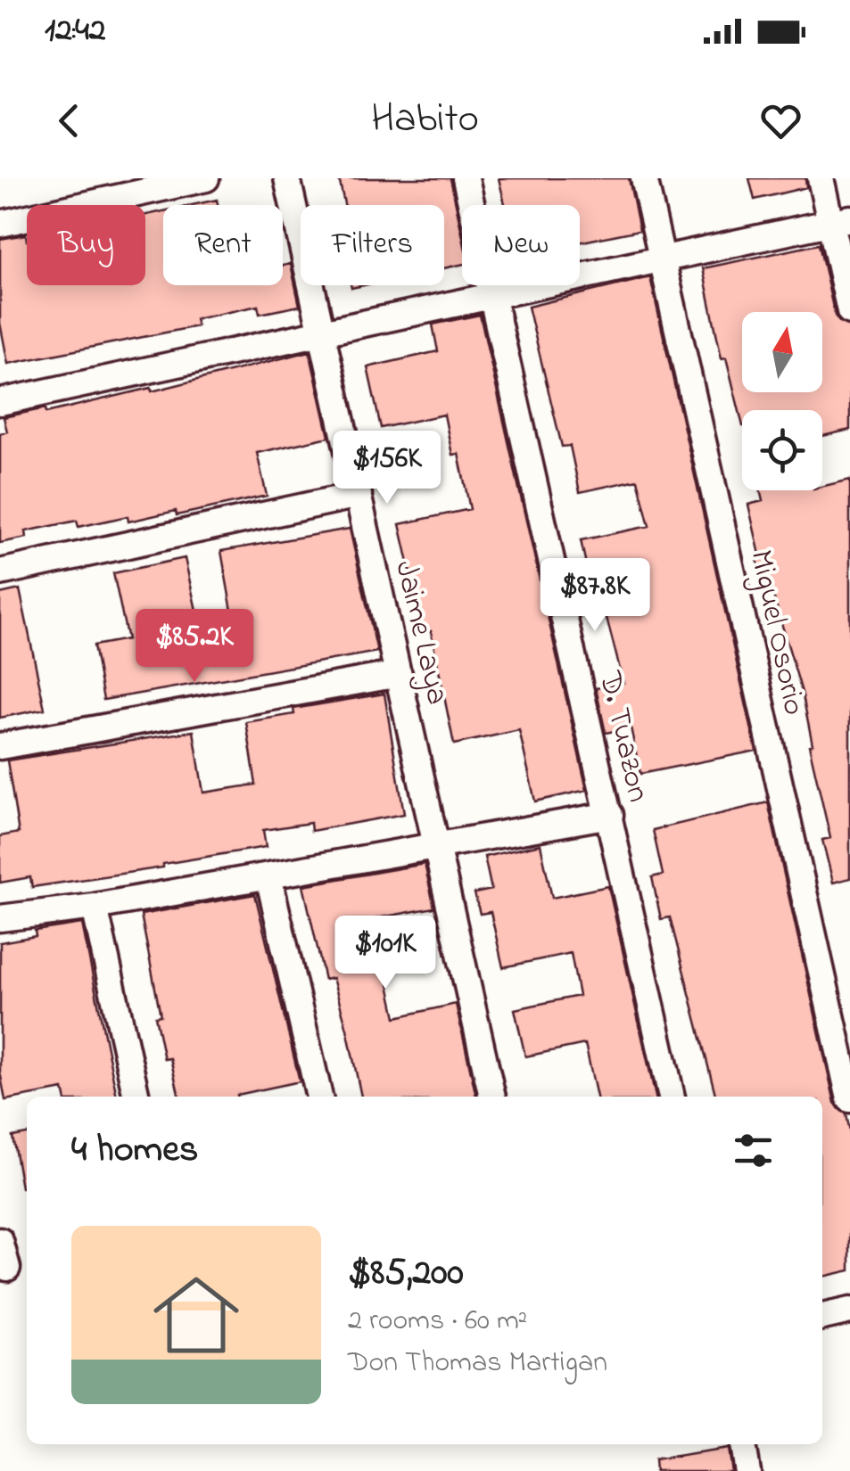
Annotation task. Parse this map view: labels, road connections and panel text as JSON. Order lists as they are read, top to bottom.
{
  "streets": {
    "street": ["Jaime Laya", "Miguel Osorio", "D. Tuazon"]
  },
  "north": "top",
  "page": {
    "status": "12:42",
    "header": "Habito",
    "chip": [
      "Buy",
      "Rent",
      "Filters",
      "New"
    ],
    "price": [
      "$156K",
      "$87.8K",
      "$85.2K",
      "$101K"
    ],
    "heading": "4 homes",
    "list": [
      {
        "name": "$85,200",
        "note": "2 rooms · 60 m² · Don Thomas Martigan"
      }
    ]
  }
}
